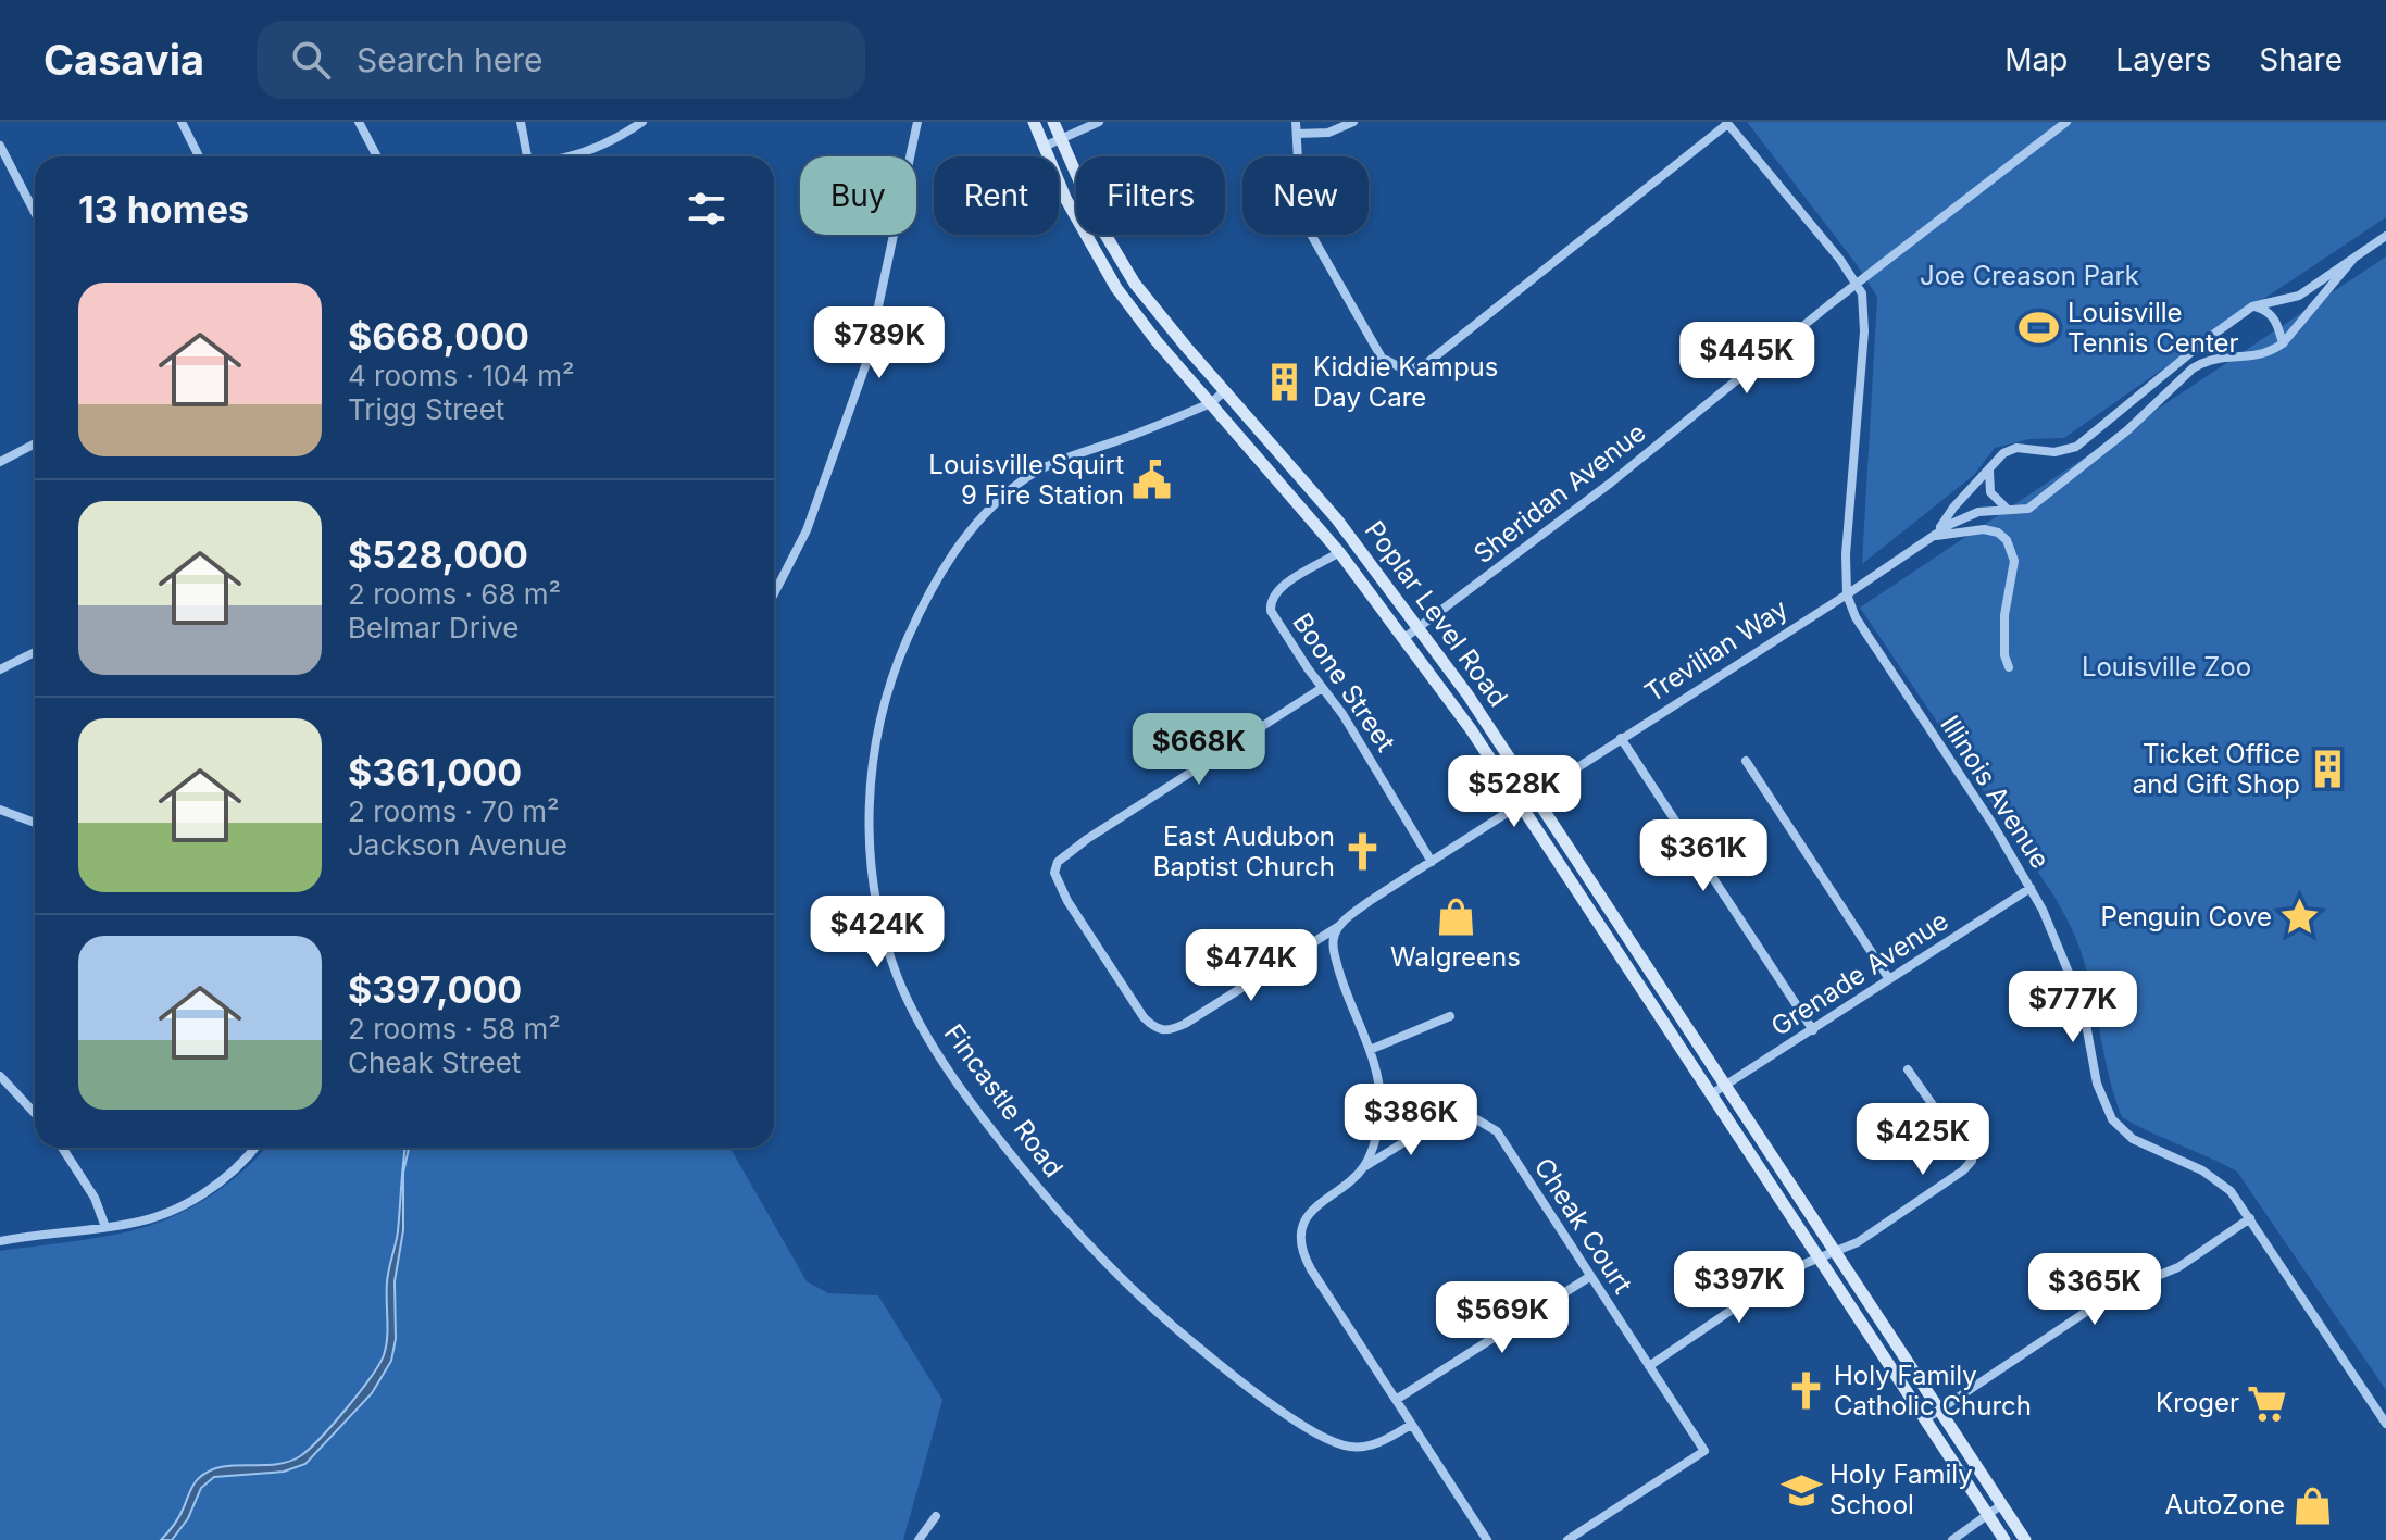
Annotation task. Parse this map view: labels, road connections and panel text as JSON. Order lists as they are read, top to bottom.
{
  "streets": {
    "main road": ["Poplar Level Road"],
    "street": [
      "Sheridan Avenue",
      "Trevilian Way",
      "Boone Street",
      "Illinois Avenue",
      "Grenade Avenue",
      "Fincastle Road",
      "Cheak Court"
    ]
  },
  "crossings": [
    ["Sheridan Avenue", "Poplar Level Road"],
    ["Sheridan Avenue", "Illinois Avenue"],
    ["Poplar Level Road", "Trevilian Way"],
    ["Poplar Level Road", "Boone Street"],
    ["Poplar Level Road", "Grenade Avenue"],
    ["Poplar Level Road", "Fincastle Road"],
    ["Trevilian Way", "Boone Street"],
    ["Trevilian Way", "Illinois Avenue"],
    ["Illinois Avenue", "Grenade Avenue"]
  ],
  "parks": ["Joe Creason Park", "Louisville Zoo"],
  "places": {
    "sports": ["Louisville Tennis Center"],
    "building": ["Kiddie Kampus Day Care", "Ticket Office and Gift Shop"],
    "public building": ["Louisville Squirt 9 Fire Station"],
    "church": ["East Audubon Baptist Church", "Holy Family Catholic Church"],
    "shop": ["Walgreens", "AutoZone"],
    "place": ["Penguin Cove"],
    "supermarket": ["Kroger"],
    "school or university": ["Holy Family School"]
  },
  "page": {
    "header": "Casavia",
    "search": "Search here",
    "nav": ["Map", "Layers", "Share"],
    "chip": [
      "Buy",
      "Rent",
      "Filters",
      "New"
    ],
    "heading": "13 homes",
    "list": [
      {
        "name": "$668,000",
        "note": "4 rooms · 104 m² · Trigg Street"
      },
      {
        "name": "$528,000",
        "note": "2 rooms · 68 m² · Belmar Drive"
      },
      {
        "name": "$361,000",
        "note": "2 rooms · 70 m² · Jackson Avenue"
      },
      {
        "name": "$397,000",
        "note": "2 rooms · 58 m² · Cheak Street"
      }
    ],
    "price": [
      "$789K",
      "$445K",
      "$668K",
      "$528K",
      "$361K",
      "$424K",
      "$474K",
      "$777K",
      "$386K",
      "$425K",
      "$397K",
      "$365K",
      "$569K"
    ]
  }
}
